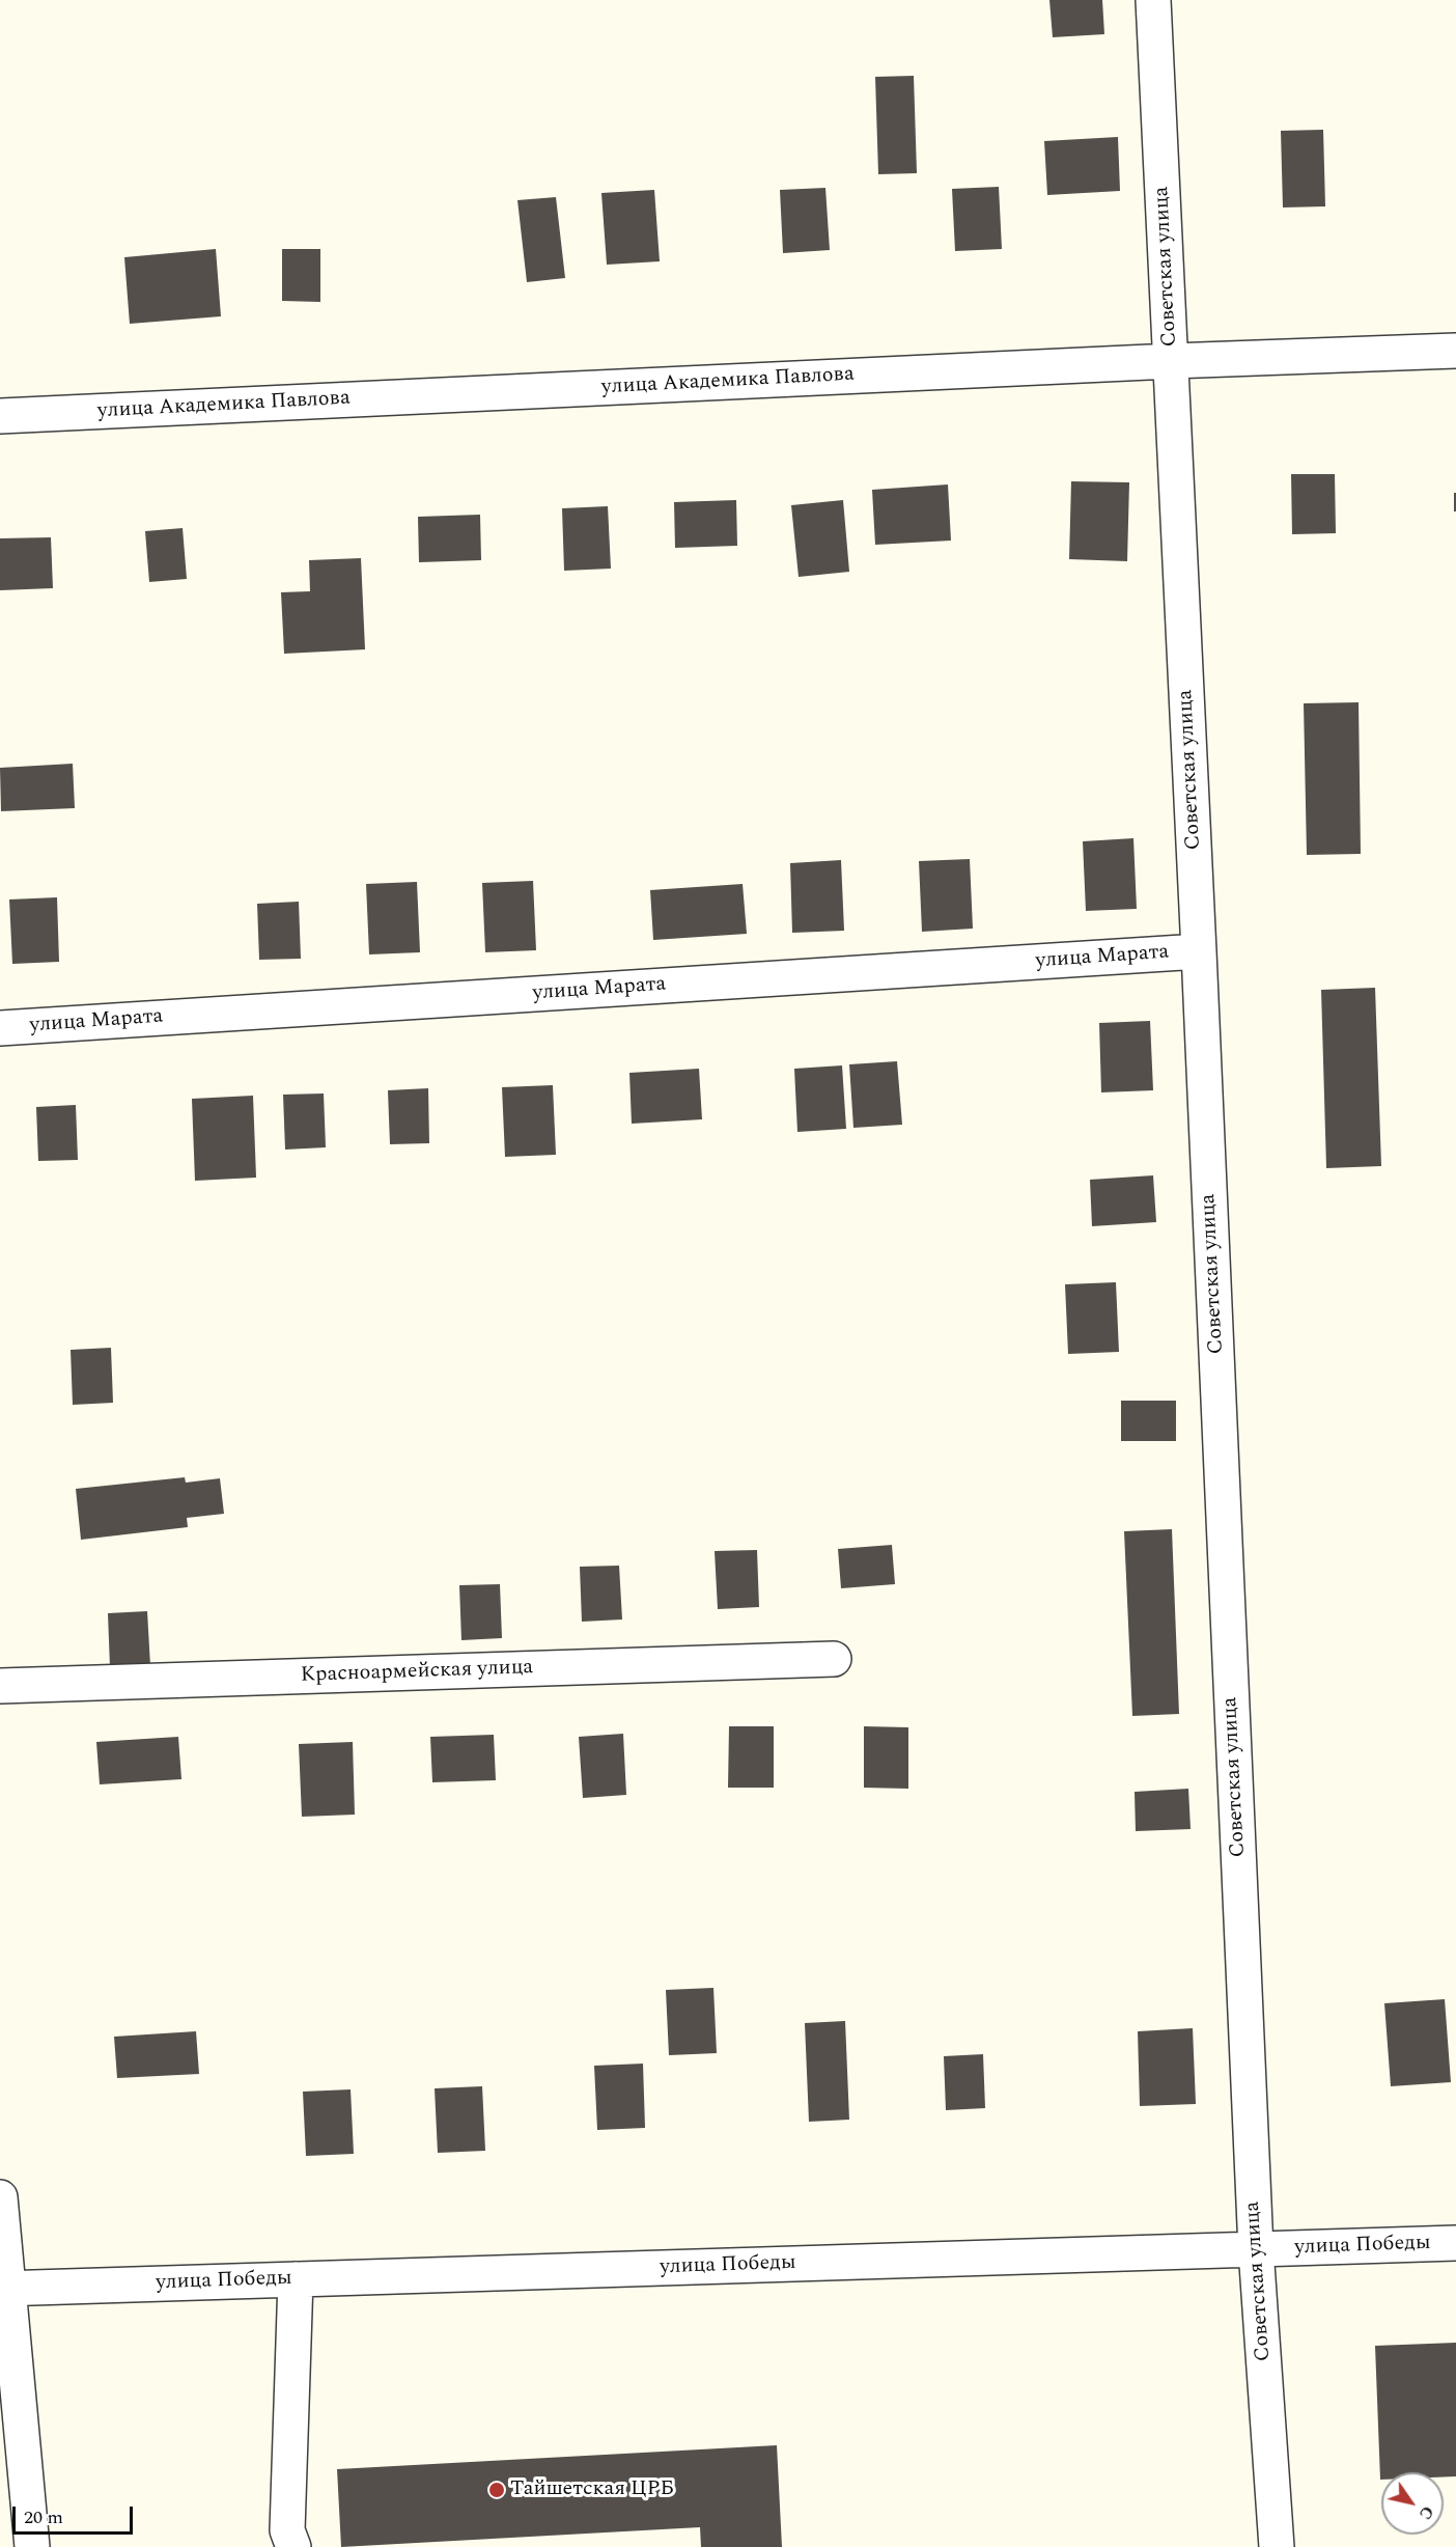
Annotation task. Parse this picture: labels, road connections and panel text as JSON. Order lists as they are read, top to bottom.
{
  "streets": {
    "street": [
      "Советская улица",
      "улица Академика Павлова",
      "улица Марата",
      "Красноармейская улица",
      "улица Победы"
    ]
  },
  "crossings": [
    ["Советская улица", "улица Академика Павлова"],
    ["Советская улица", "улица Марата"],
    ["Советская улица", "улица Победы"]
  ],
  "places": ["Тайшетская ЦРБ"],
  "scale_bar": "20 m",
  "north": "bottom right"
}
